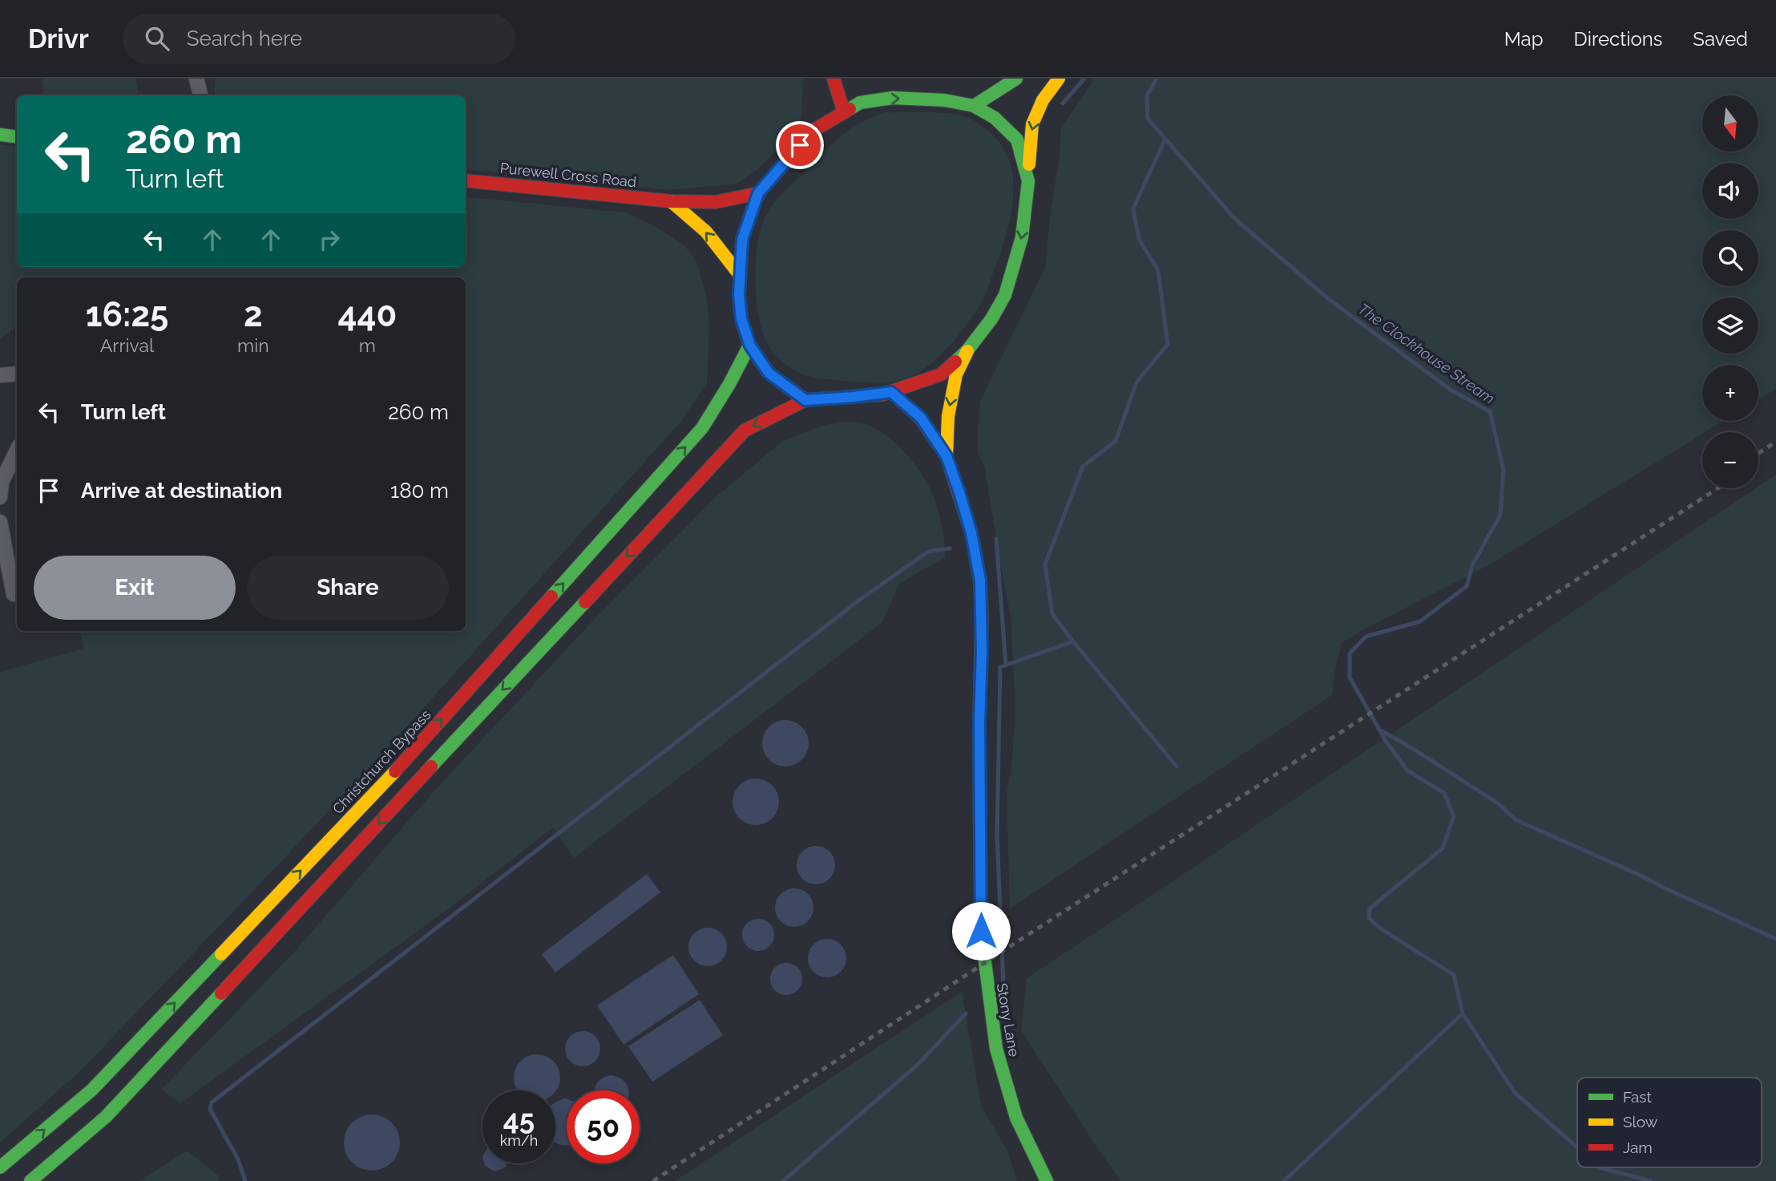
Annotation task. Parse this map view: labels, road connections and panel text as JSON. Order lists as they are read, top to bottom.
{
  "streets": {
    "main road": ["Purewell Cross Road", "Christchurch Bypass", "Stony Lane"]
  },
  "water": ["The Clockhouse Stream"],
  "legend": ["Fast", "Slow", "Jam"],
  "north": "bottom",
  "page": {
    "header": "Drivr",
    "search": "Search here",
    "nav": ["Map", "Directions", "Saved"],
    "map_buttons": ["+", "−"],
    "turn": ["260 m", "Turn left"],
    "eta": [
      "16:25",
      "Arrival",
      "2",
      "min",
      "440",
      "m"
    ],
    "list": [
      {
        "name": "Turn left",
        "value": "260 m"
      },
      {
        "name": "Arrive at destination",
        "value": "180 m"
      }
    ],
    "buttons": ["Exit", "Share"],
    "speed": "45 km/h",
    "limit": "50"
  }
}
